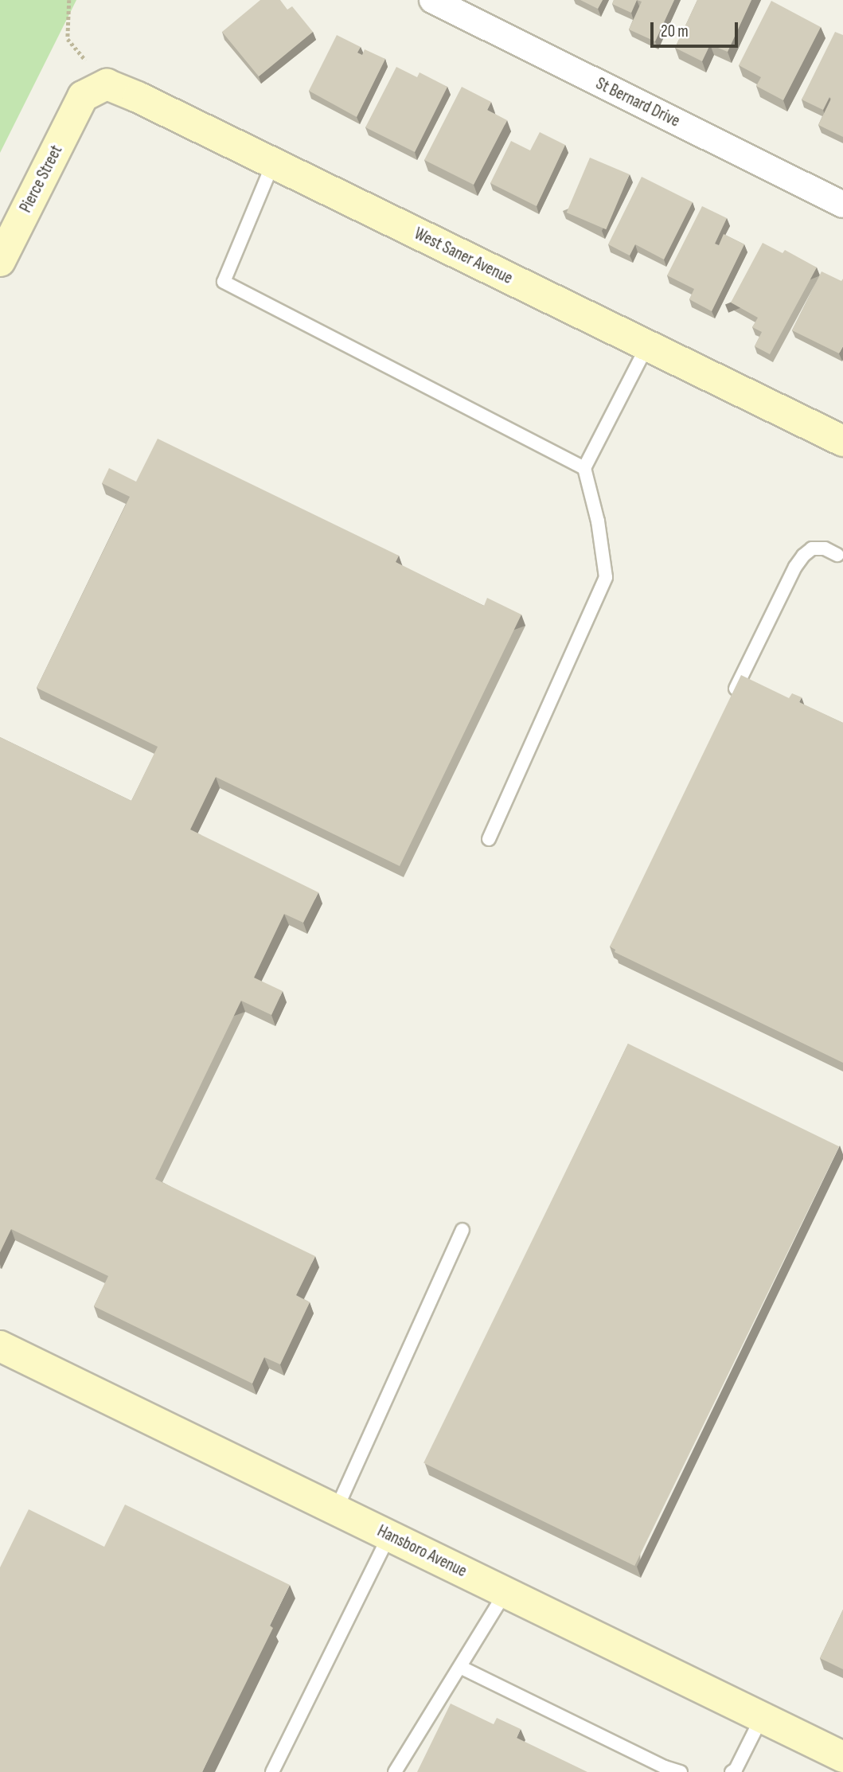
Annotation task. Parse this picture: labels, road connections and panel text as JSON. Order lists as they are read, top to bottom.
{
  "streets": {
    "street": [
      "St Bernard Drive",
      "Pierce Street",
      "West Saner Avenue",
      "Hansboro Avenue"
    ]
  },
  "crossings": [
    ["Pierce Street", "West Saner Avenue"]
  ],
  "scale_bar": "20 m"
}
